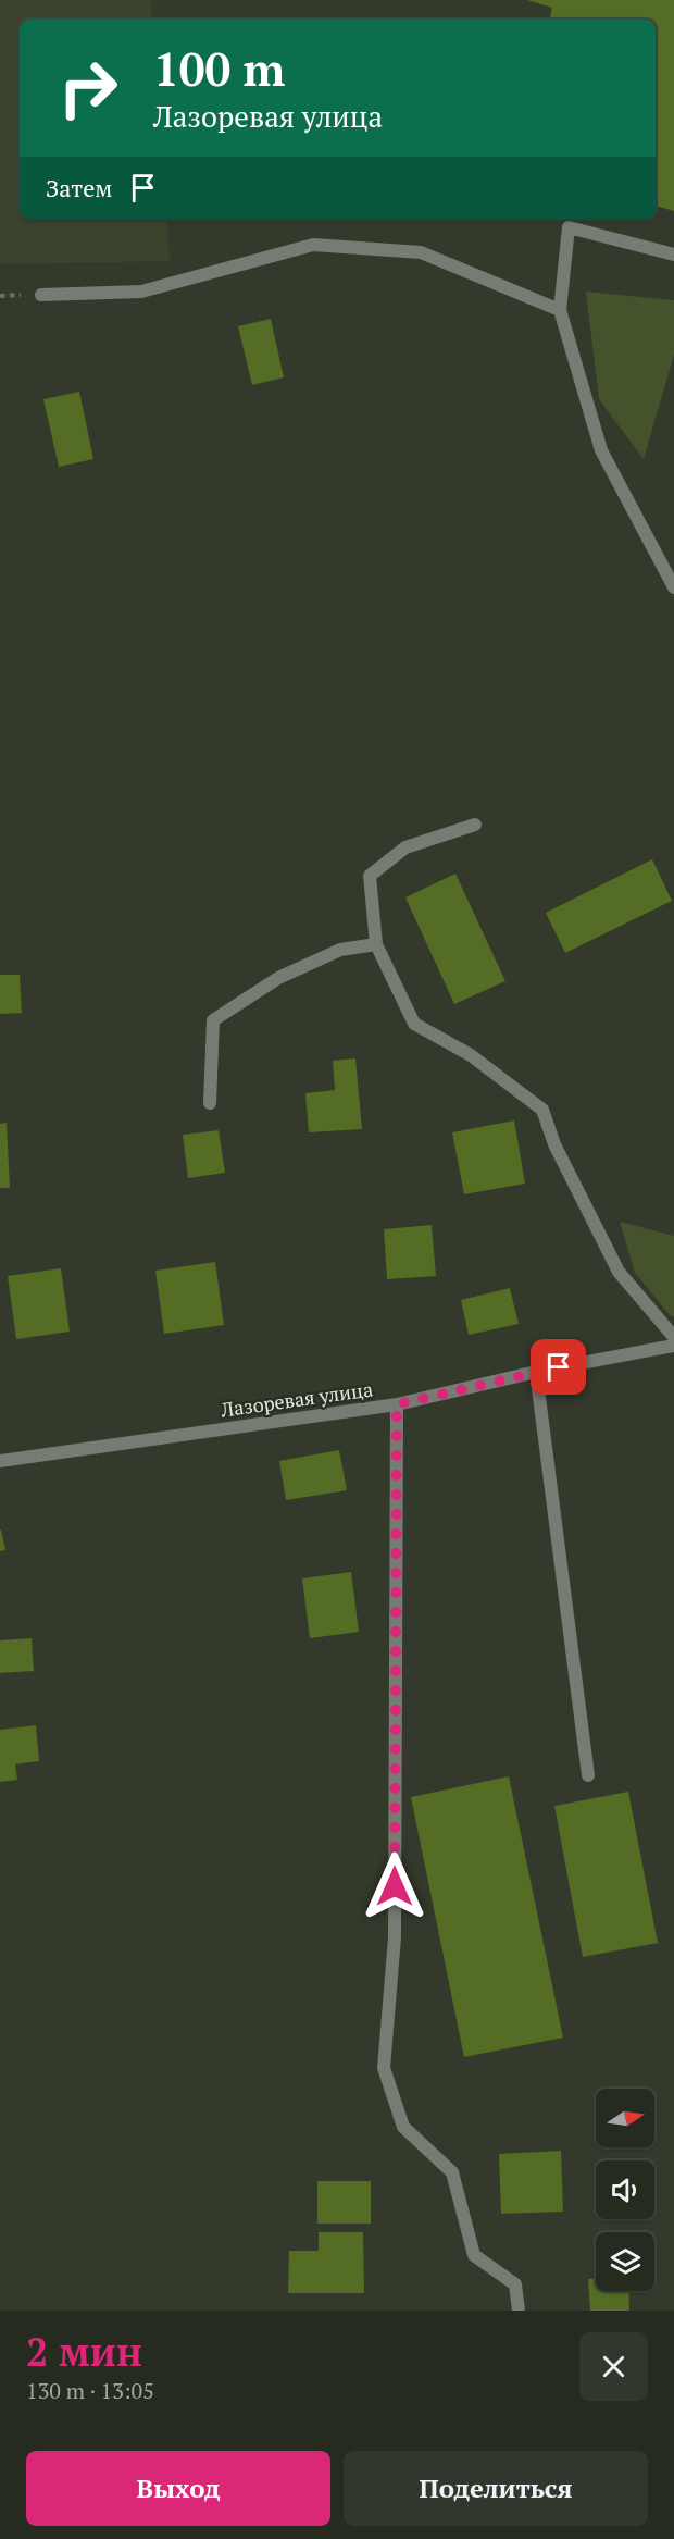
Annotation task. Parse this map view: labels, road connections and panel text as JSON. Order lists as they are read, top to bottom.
{
  "streets": {
    "street": ["Лазоревая улица"]
  },
  "north": "right",
  "page": {
    "turn": ["100 m", "Лазоревая улица"],
    "then": "Затем",
    "heading": ["2 мин", "130 m · 13:05"],
    "buttons": ["Выход", "Поделиться"]
  }
}
